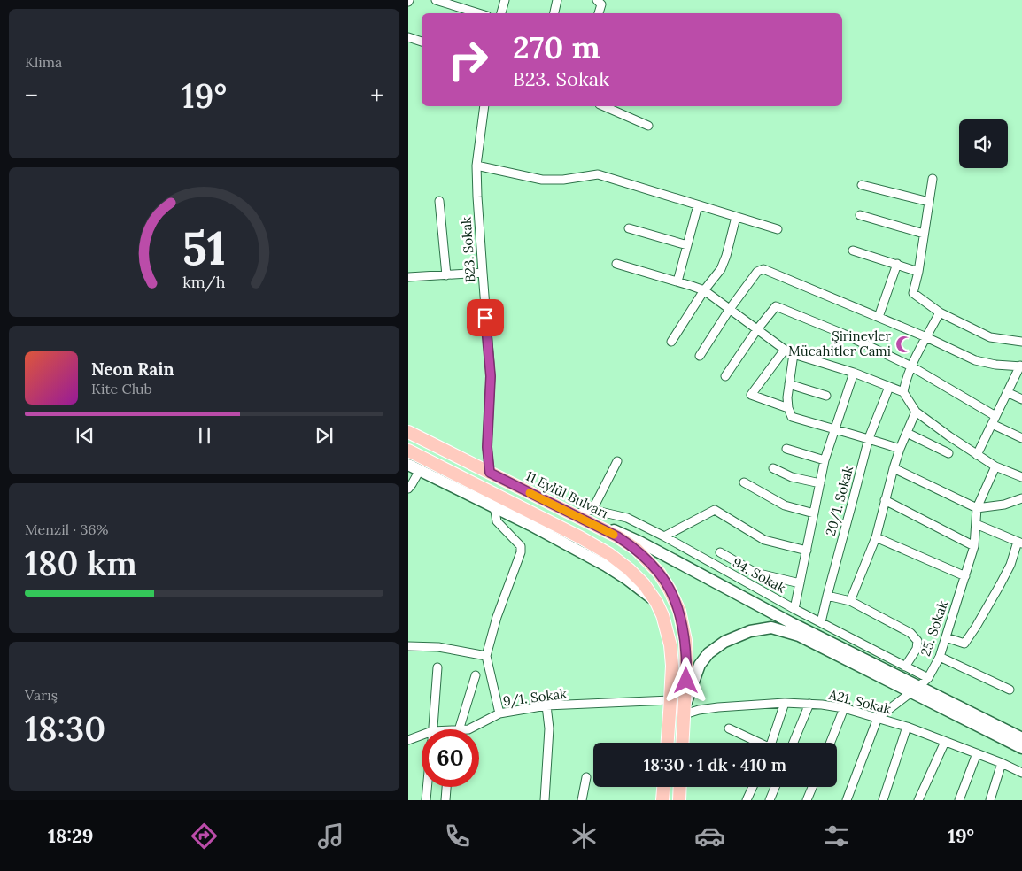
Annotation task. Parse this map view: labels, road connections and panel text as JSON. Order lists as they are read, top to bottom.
{
  "streets": {
    "main road": ["11 Eylül Bulvarı"],
    "street": [
      "B23. Sokak",
      "20/1. Sokak",
      "94. Sokak",
      "25. Sokak",
      "9/1. Sokak",
      "A21. Sokak"
    ]
  },
  "crossings": [
    ["B23. Sokak", "11 Eylül Bulvarı"],
    ["11 Eylül Bulvarı", "94. Sokak"],
    ["11 Eylül Bulvarı", "A21. Sokak"],
    ["20/1. Sokak", "94. Sokak"],
    ["94. Sokak", "25. Sokak"],
    ["25. Sokak", "A21. Sokak"]
  ],
  "places": {
    "mosque": ["Şirinevler Mücahitler Cami"]
  },
  "page": {
    "tile": [
      "Klima",
      ["Menzil · 36%", "180 km"],
      ["Varış", "18:30"]
    ],
    "turn": ["270 m", "B23. Sokak"],
    "heat": ["−", "19°", "+"],
    "song": ["Neon Rain", "Kite Club"],
    "limit": "60",
    "trip": "18:30 · 1 dk · 410 m",
    "tabs": ["18:29", "19°"],
    "gauge": ["51", "km/h"]
  }
}
